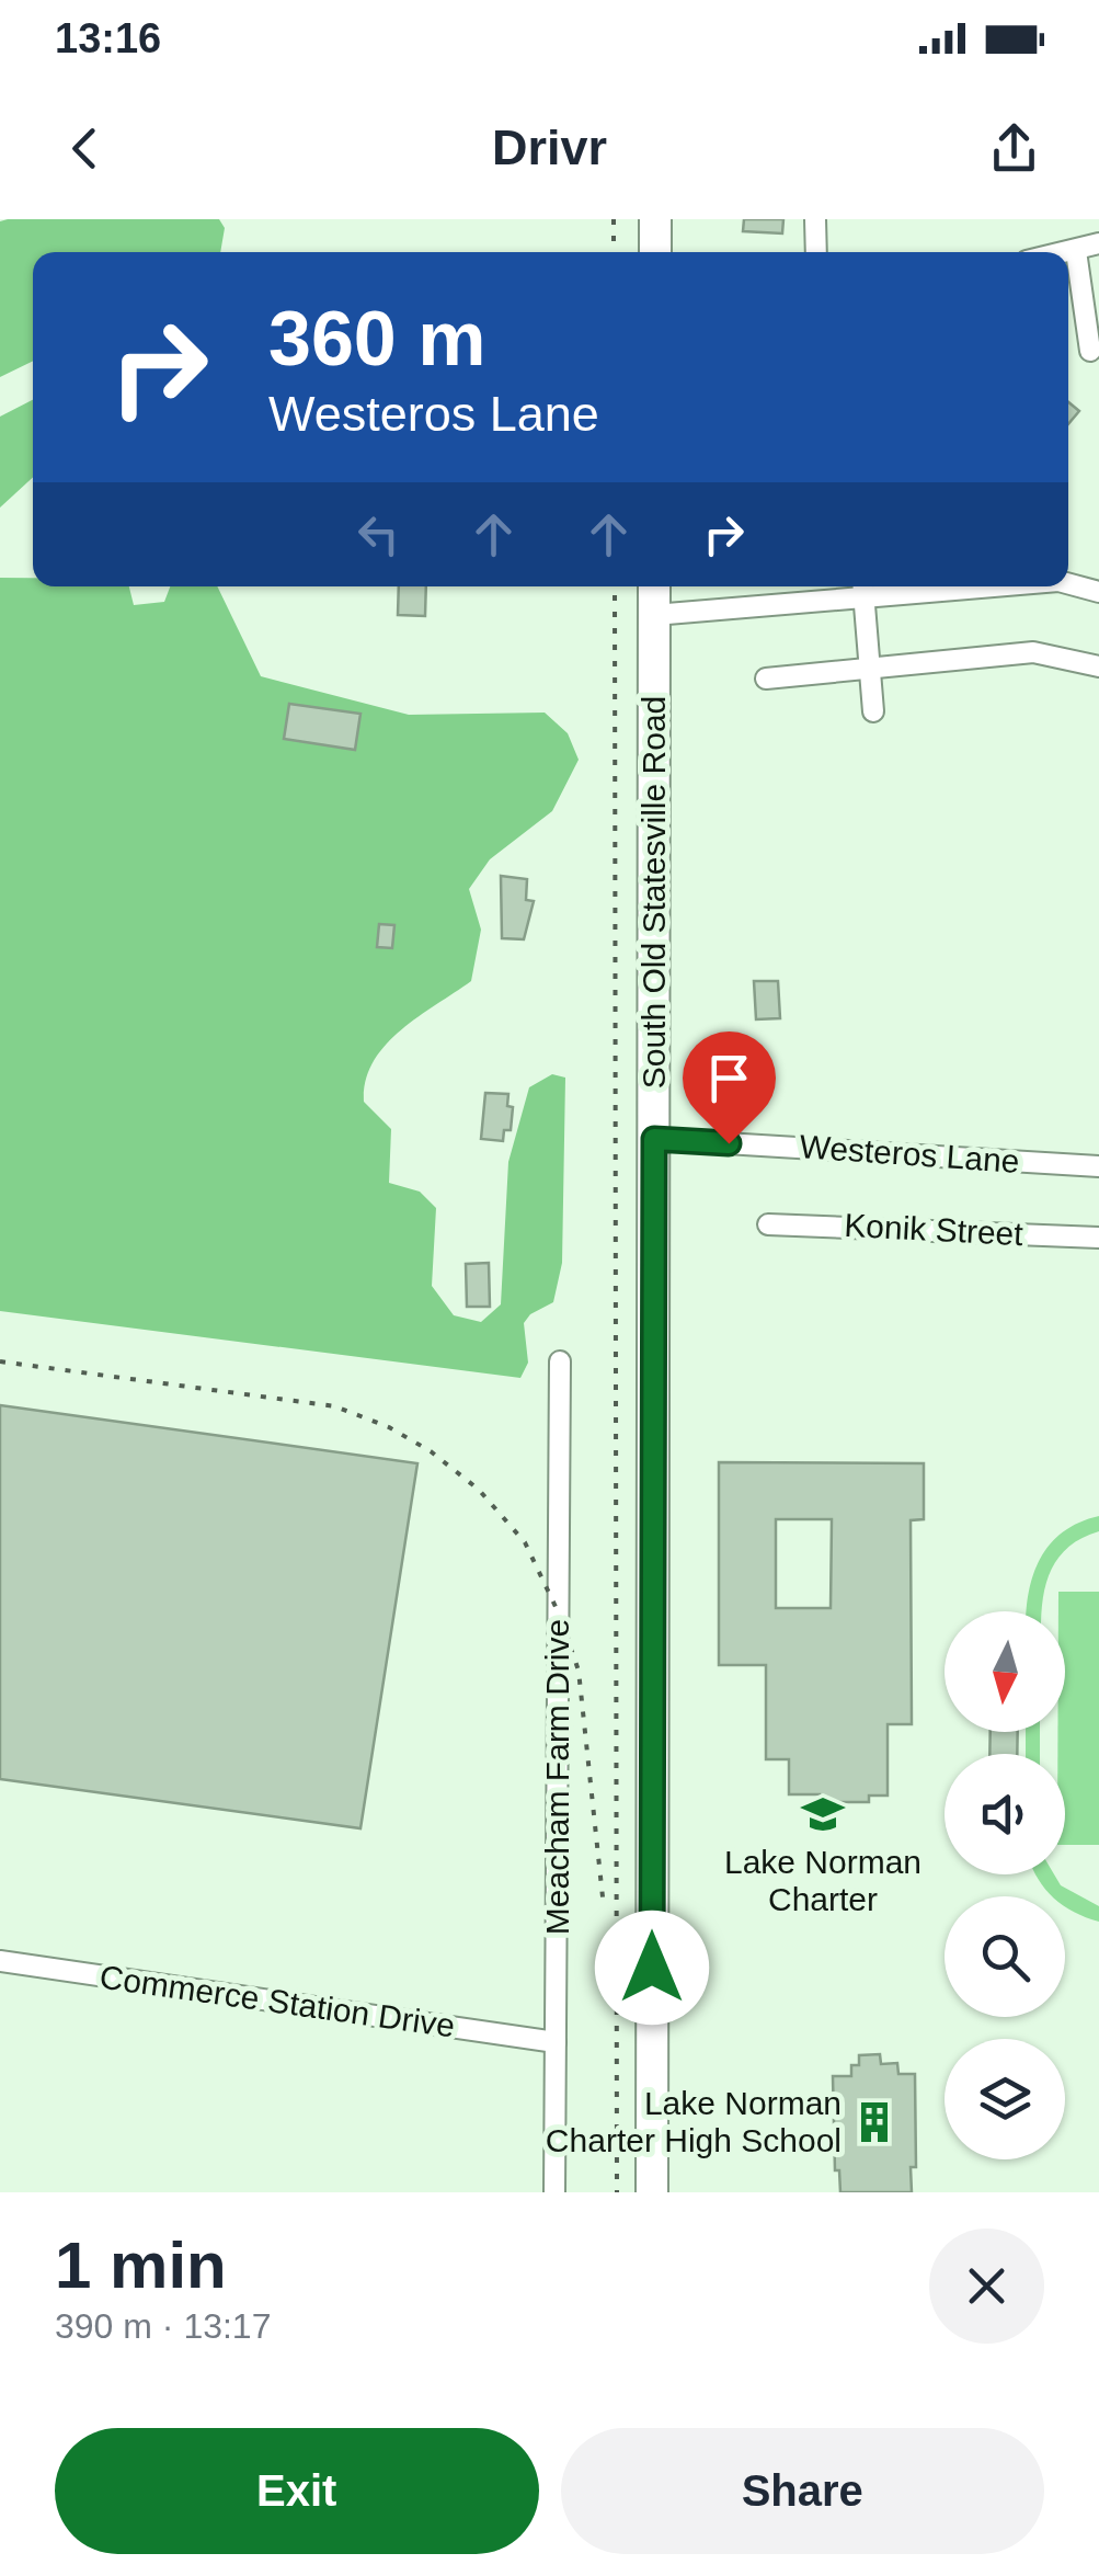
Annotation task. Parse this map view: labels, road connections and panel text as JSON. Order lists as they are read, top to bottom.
{
  "streets": {
    "main road": ["South Old Statesville Road"],
    "street": [
      "Westeros Lane",
      "Konik Street",
      "Meacham Farm Drive",
      "Commerce Station Drive"
    ]
  },
  "crossings": [
    ["South Old Statesville Road", "Westeros Lane"],
    ["Meacham Farm Drive", "Commerce Station Drive"]
  ],
  "places": {
    "school or university": ["Lake Norman Charter"],
    "building": ["Lake Norman Charter High School"]
  },
  "north": "bottom",
  "page": {
    "status": "13:16",
    "header": "Drivr",
    "turn": ["360 m", "Westeros Lane"],
    "heading": ["1 min", "390 m · 13:17"],
    "buttons": ["Exit", "Share"]
  }
}
